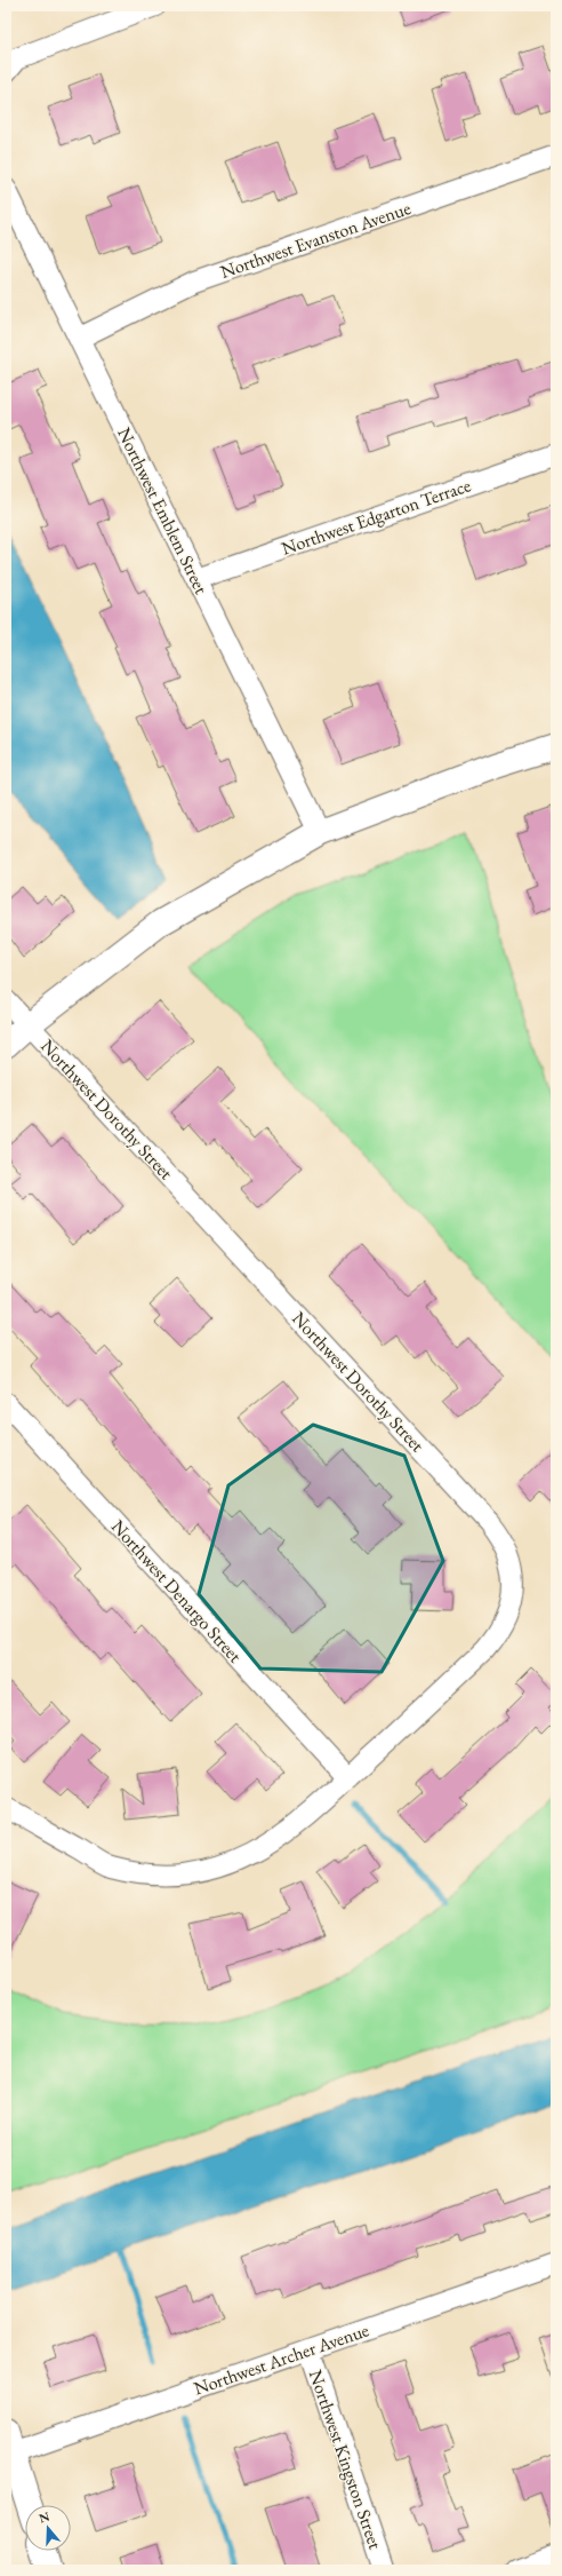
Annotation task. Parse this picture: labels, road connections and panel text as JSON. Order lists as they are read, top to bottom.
{
  "streets": {
    "street": [
      "Northwest Evanston Avenue",
      "Northwest Emblem Street",
      "Northwest Edgarton Terrace",
      "Northwest Dorothy Street",
      "Northwest Denargo Street",
      "Northwest Archer Avenue",
      "Northwest Kingston Street"
    ]
  },
  "crossings": [
    ["Northwest Evanston Avenue", "Northwest Emblem Street"],
    ["Northwest Emblem Street", "Northwest Edgarton Terrace"],
    ["Northwest Dorothy Street", "Northwest Denargo Street"],
    ["Northwest Archer Avenue", "Northwest Kingston Street"]
  ],
  "north": "top"
}
